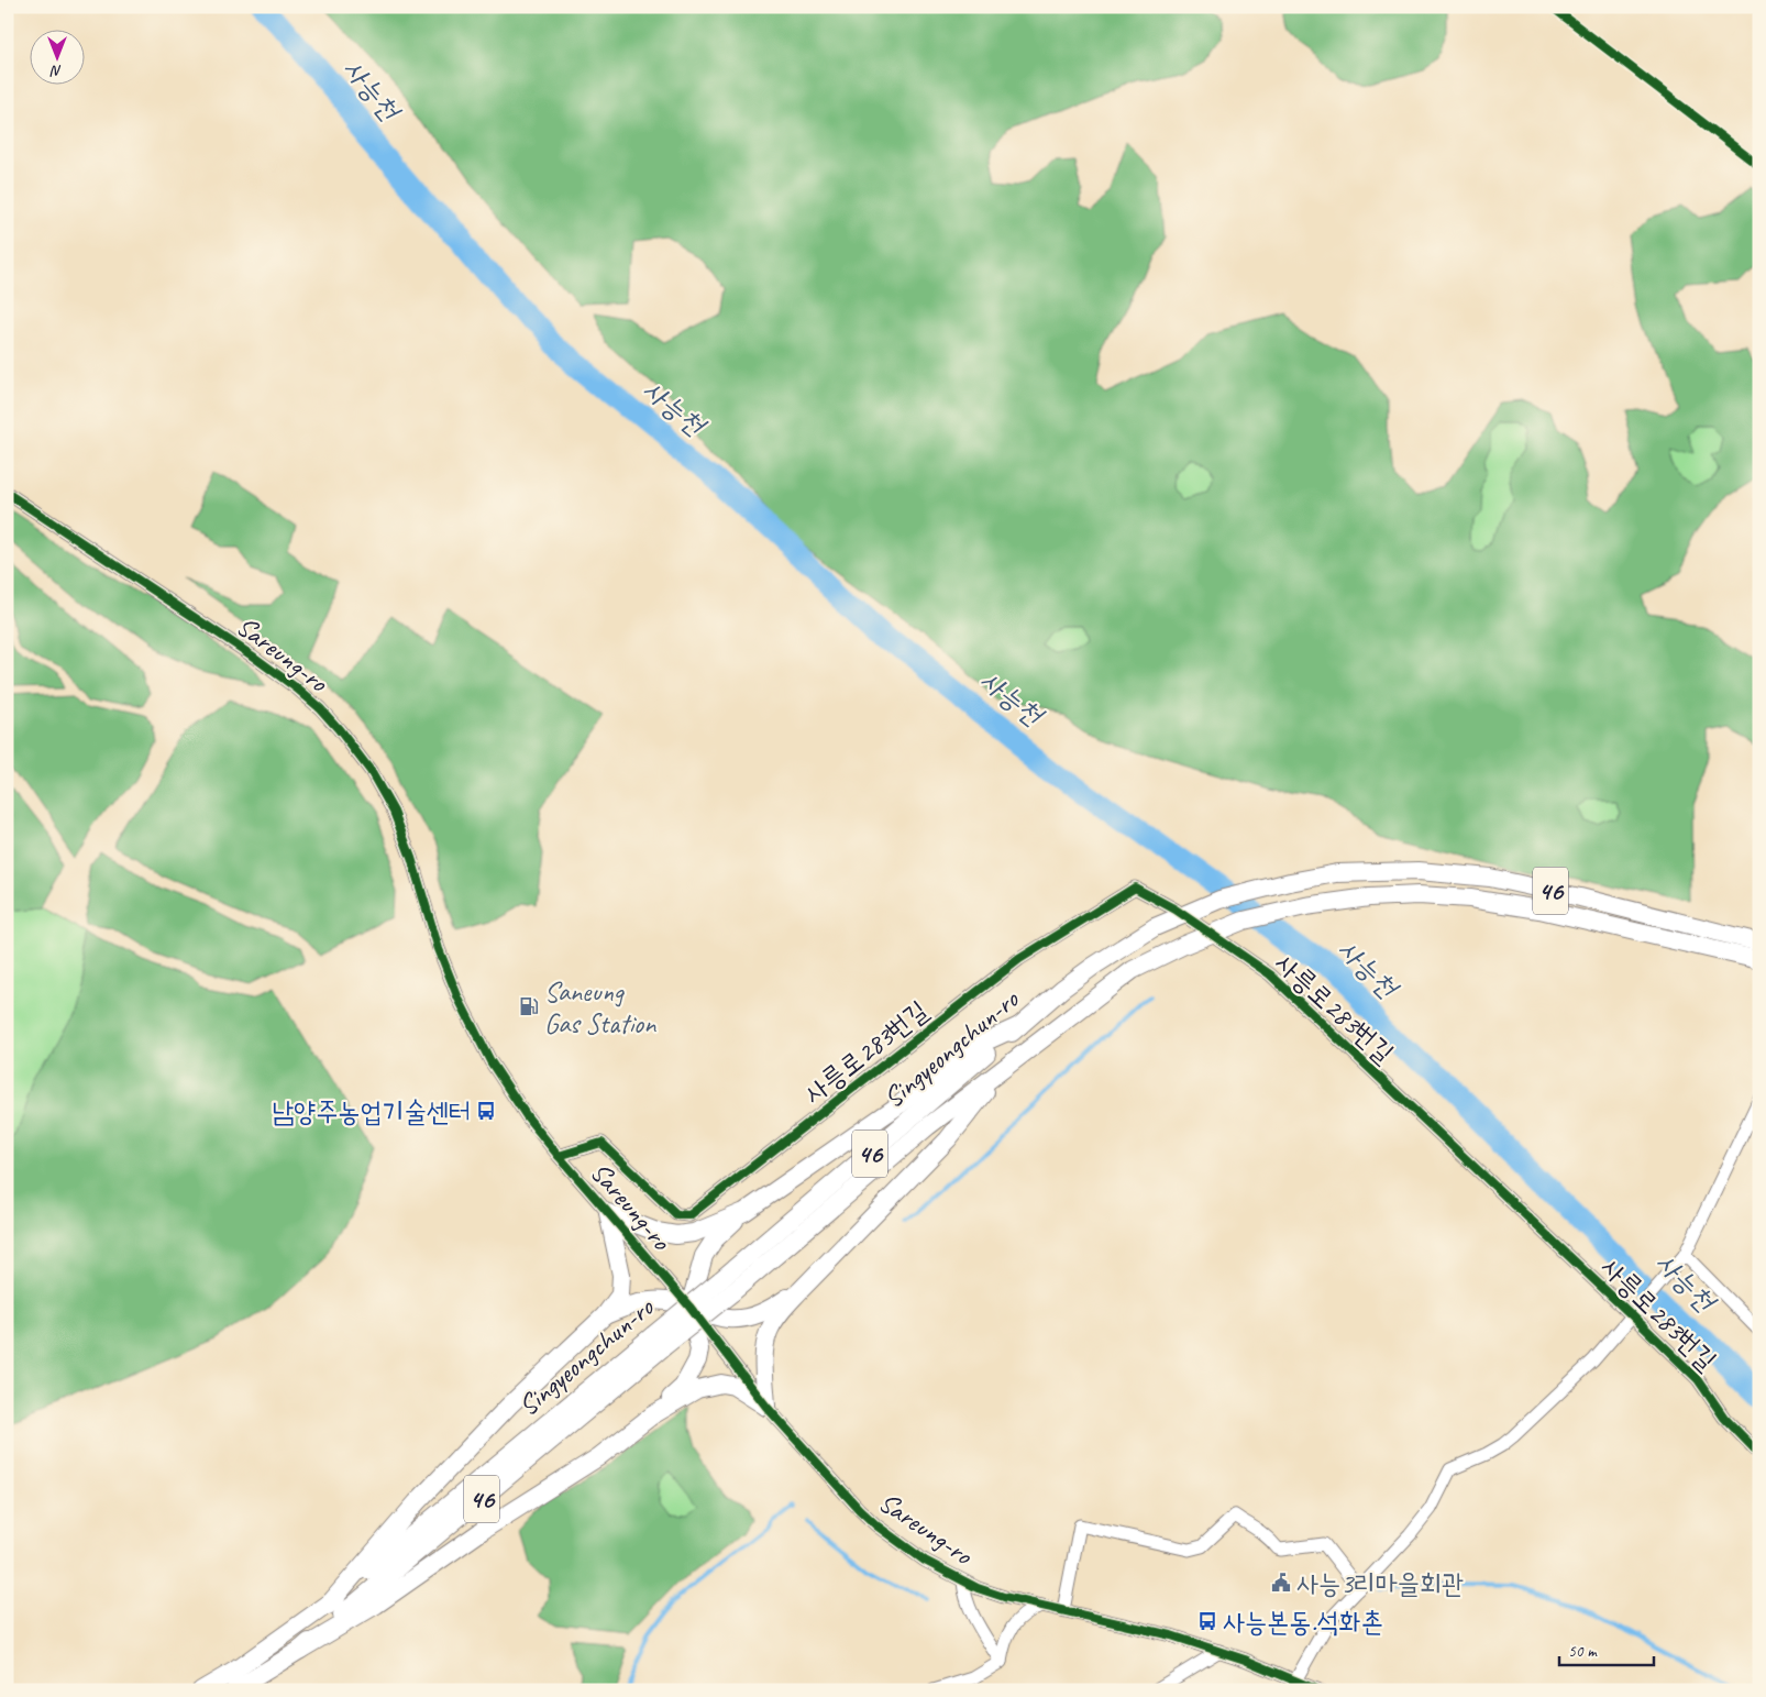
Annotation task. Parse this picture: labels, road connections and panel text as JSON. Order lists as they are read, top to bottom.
{
  "streets": {
    "highway": ["46", "Singyeongchun-ro"],
    "street": ["Sareung-ro", "사릉로283번길"]
  },
  "crossings": [
    ["Sareung-ro", "사릉로283번길"]
  ],
  "water": ["사능천"],
  "places": {
    "fuel station": ["Saneung Gas Station"],
    "bus stop": ["남양주농업기술센터", "사능본동.석화촌"],
    "public building": ["사능3리마을회관"]
  },
  "scale_bar": "50 m",
  "north": "bottom"
}
